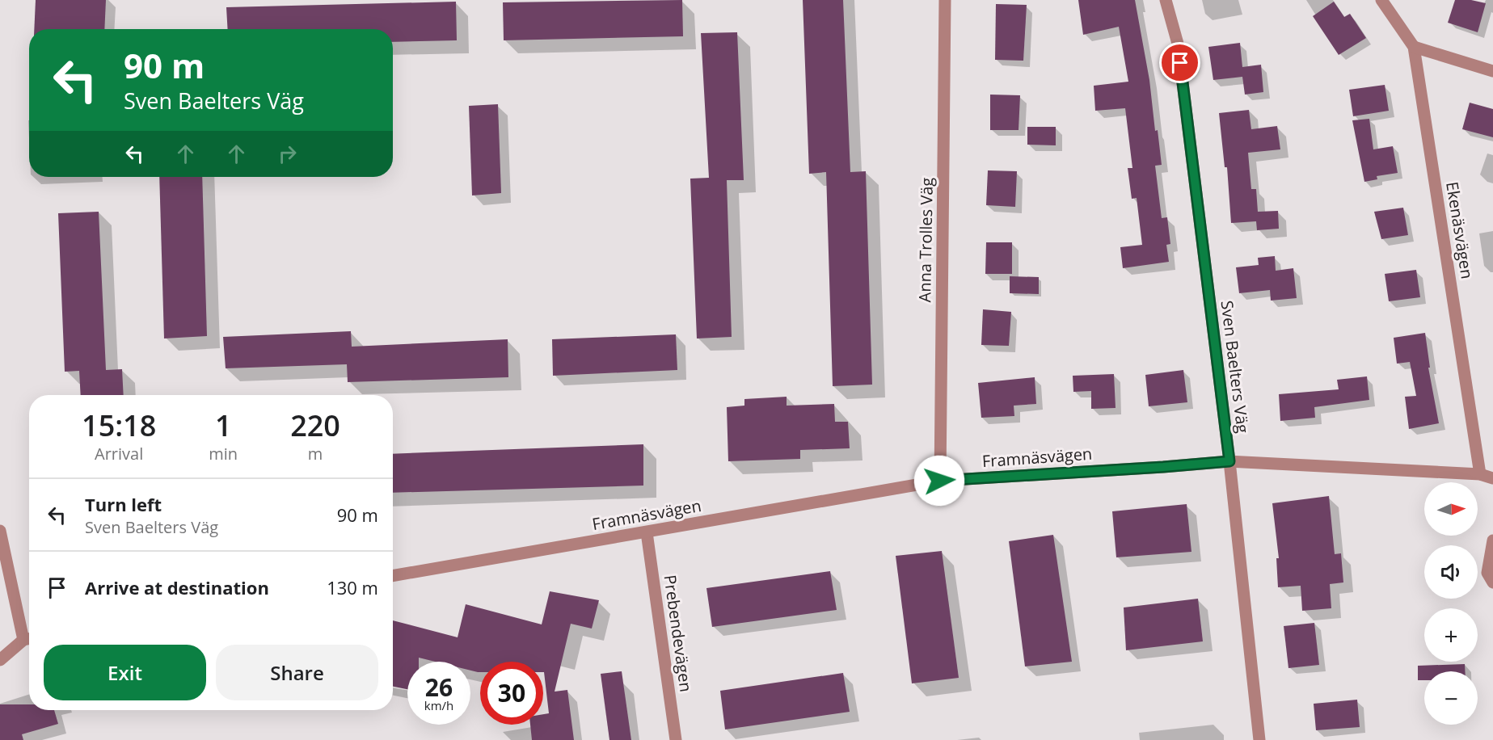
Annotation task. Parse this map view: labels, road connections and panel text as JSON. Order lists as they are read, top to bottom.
{
  "streets": {
    "street": [
      "Ekenäsvägen",
      "Anna Trolles Väg",
      "Sven Baelters Väg",
      "Framnäsvägen",
      "Prebendevägen"
    ]
  },
  "crossings": [
    ["Ekenäsvägen", "Framnäsvägen"],
    ["Anna Trolles Väg", "Framnäsvägen"],
    ["Sven Baelters Väg", "Framnäsvägen"],
    ["Framnäsvägen", "Prebendevägen"]
  ],
  "north": "right",
  "page": {
    "turn": ["90 m", "Sven Baelters Väg"],
    "eta": [
      "15:18",
      "Arrival",
      "1",
      "min",
      "220",
      "m"
    ],
    "list": [
      {
        "name": "Turn left",
        "note": "Sven Baelters Väg",
        "value": "90 m"
      },
      {
        "name": "Arrive at destination",
        "value": "130 m"
      }
    ],
    "map_buttons": ["+", "−"],
    "buttons": ["Exit", "Share"],
    "speed": "26 km/h",
    "limit": "30"
  }
}
